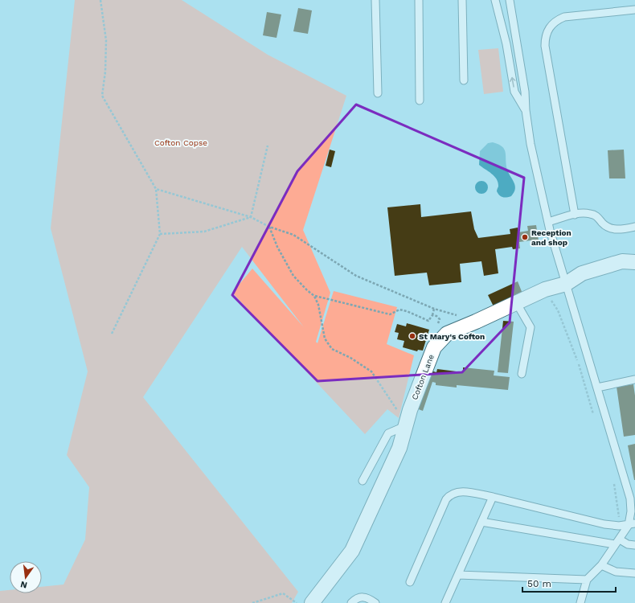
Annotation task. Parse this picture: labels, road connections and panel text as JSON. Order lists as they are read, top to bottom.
{
  "streets": {
    "street": ["Cofton Lane"]
  },
  "parks": ["Cofton Copse"],
  "places": ["Reception and shop", "St Mary's Cofton"],
  "scale_bar": "50 m",
  "north": "bottom"
}
